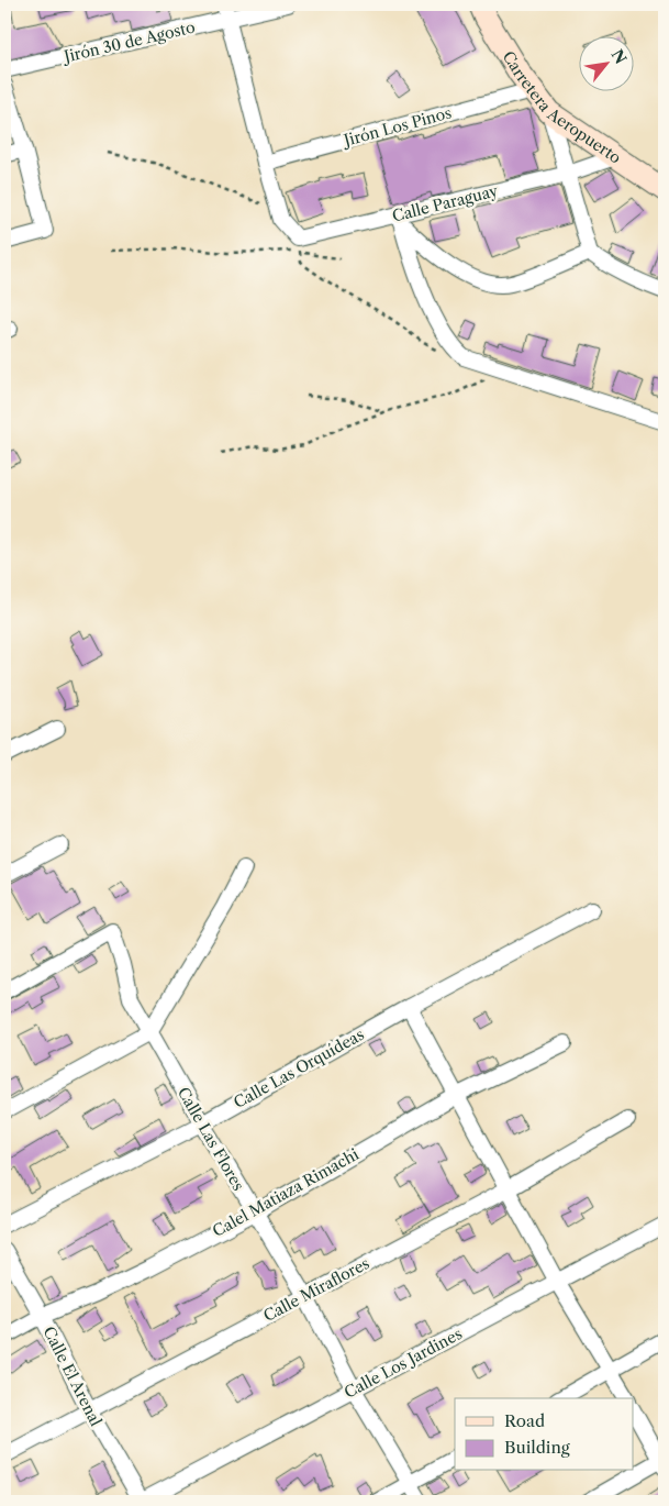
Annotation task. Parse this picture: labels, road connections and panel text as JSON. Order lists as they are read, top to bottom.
{
  "streets": {
    "main road": ["Carretera Aeropuerto"],
    "street": [
      "Jirón 30 de Agosto",
      "Jirón Los Pinos",
      "Calle Paraguay",
      "Calle Las Orquídeas",
      "Calle Las Flores",
      "Calel Matiaza Rimachi",
      "Calle Miraflores",
      "Calle Los Jardines",
      "Calle El Arenal"
    ]
  },
  "crossings": [
    ["Carretera Aeropuerto", "Jirón Los Pinos"],
    ["Carretera Aeropuerto", "Calle Paraguay"],
    ["Calle Las Orquídeas", "Calle Las Flores"],
    ["Calle Las Flores", "Calel Matiaza Rimachi"],
    ["Calle Las Flores", "Calle Miraflores"],
    ["Calle Las Flores", "Calle Los Jardines"],
    ["Calel Matiaza Rimachi", "Calle El Arenal"],
    ["Calle Miraflores", "Calle El Arenal"],
    ["Calle Los Jardines", "Calle El Arenal"]
  ],
  "legend": ["Road", "Building"],
  "north": "top right"
}
